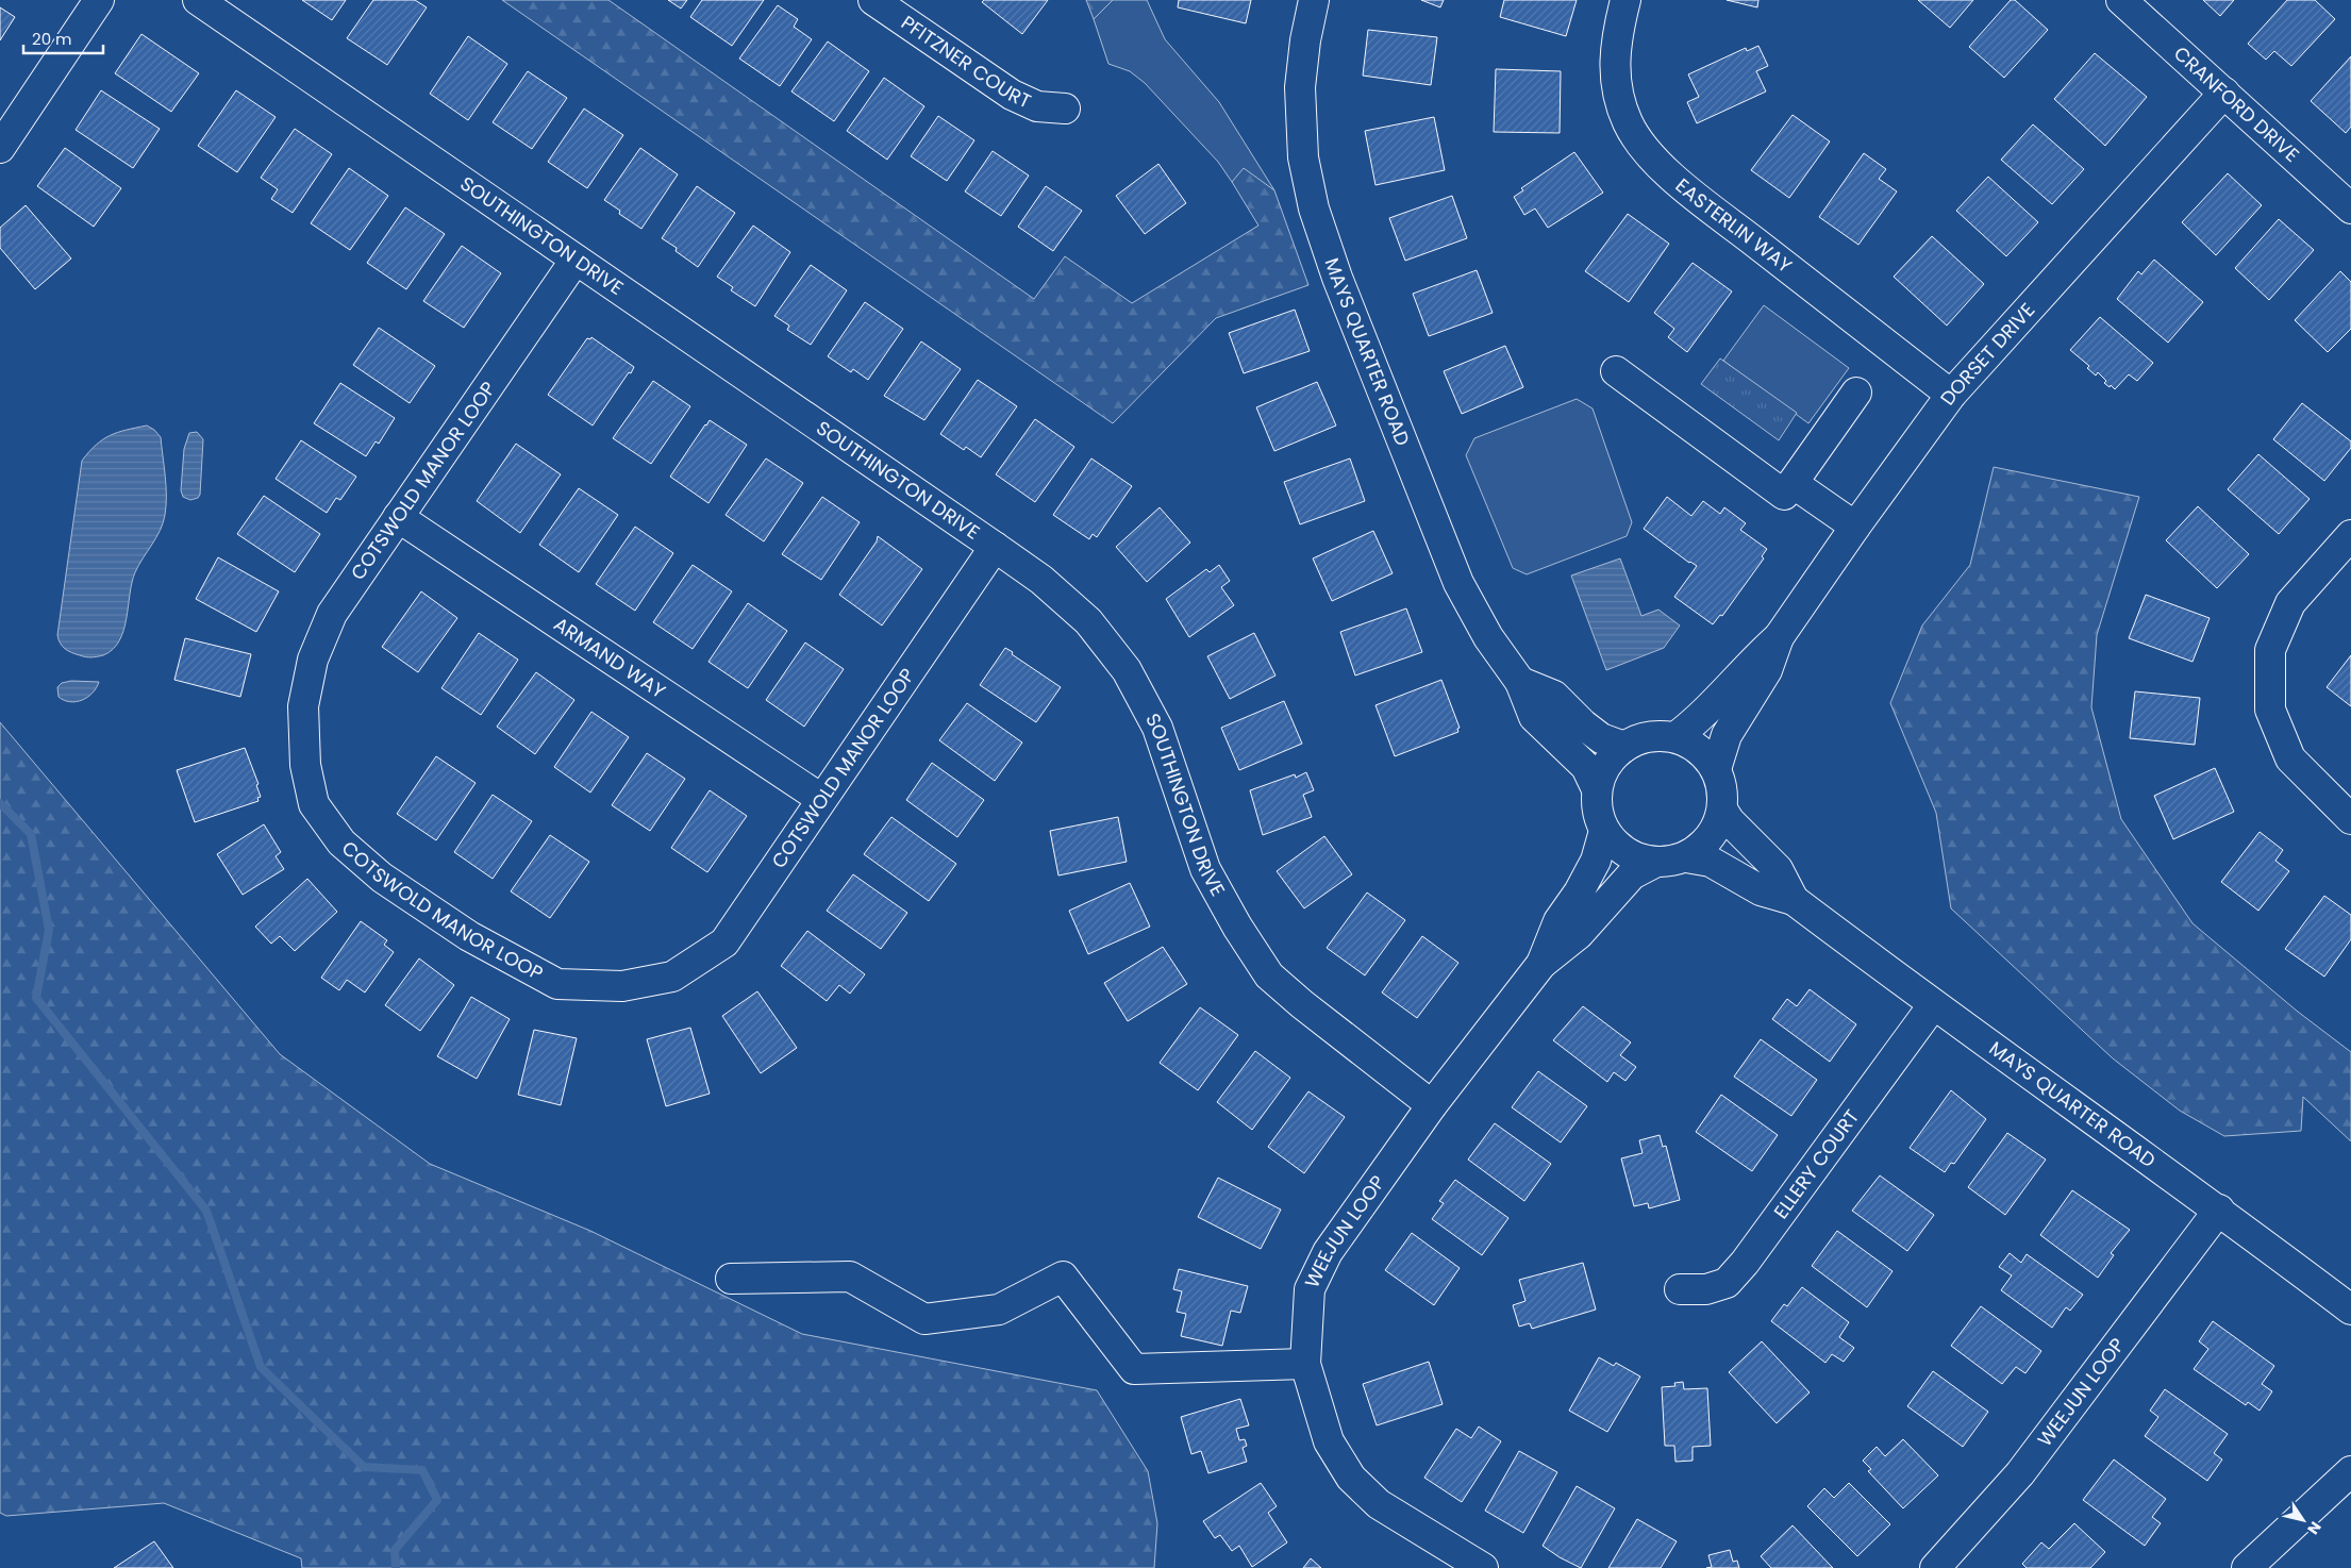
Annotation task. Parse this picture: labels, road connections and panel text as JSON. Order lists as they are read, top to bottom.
{
  "streets": {
    "street": [
      "PFITZNER COURT",
      "CRANFORD DRIVE",
      "EASTERLIN WAY",
      "SOUTHINGTON DRIVE",
      "MAYS QUARTER ROAD",
      "DORSET DRIVE",
      "COTSWOLD MANOR LOOP",
      "ARMAND WAY",
      "ELLERY COURT",
      "WEEJUN LOOP"
    ]
  },
  "crossings": [
    ["CRANFORD DRIVE", "DORSET DRIVE"],
    ["EASTERLIN WAY", "DORSET DRIVE"],
    ["SOUTHINGTON DRIVE", "COTSWOLD MANOR LOOP"],
    ["SOUTHINGTON DRIVE", "WEEJUN LOOP"],
    ["MAYS QUARTER ROAD", "DORSET DRIVE"],
    ["MAYS QUARTER ROAD", "ELLERY COURT"],
    ["MAYS QUARTER ROAD", "WEEJUN LOOP"],
    ["DORSET DRIVE", "WEEJUN LOOP"],
    ["COTSWOLD MANOR LOOP", "ARMAND WAY"]
  ],
  "scale_bar": "20 m",
  "north": "bottom right"
}
